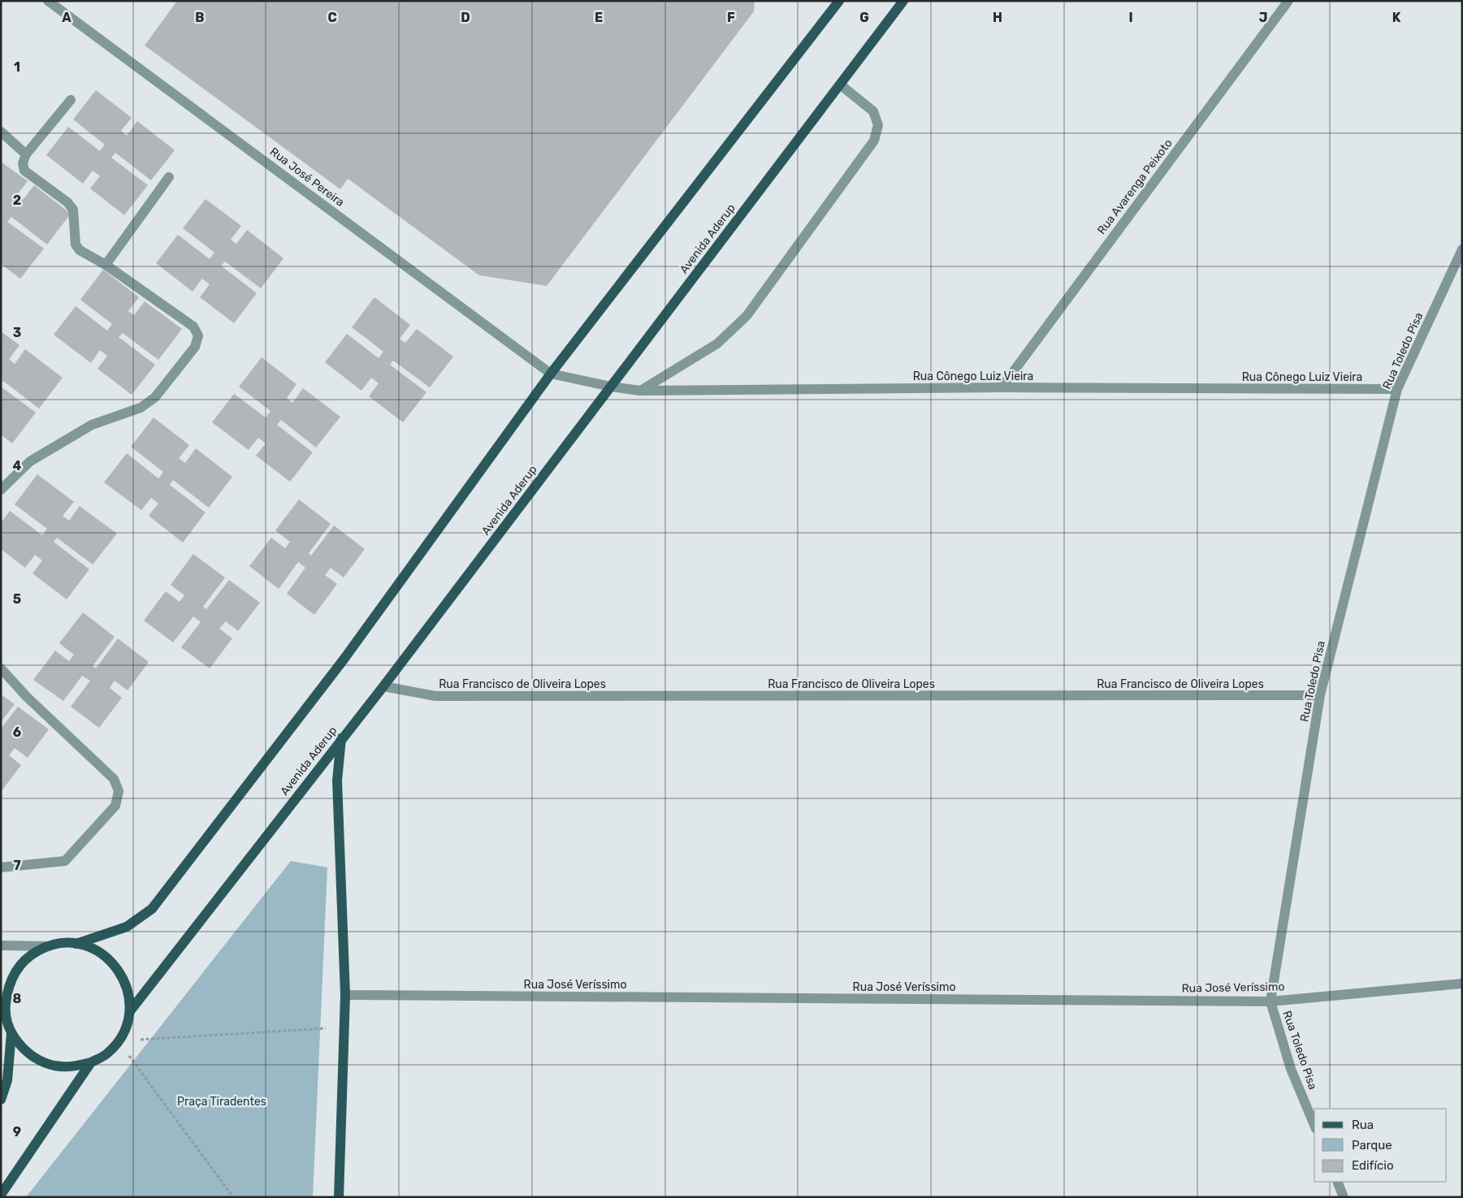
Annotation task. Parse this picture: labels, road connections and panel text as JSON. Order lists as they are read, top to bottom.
{
  "streets": {
    "main road": ["Avenida Aderup"],
    "street": [
      "Rua José Pereira",
      "Rua Avarenga Peixoto",
      "Rua Toledo Pisa",
      "Rua Cônego Luiz Vieira",
      "Rua Francisco de Oliveira Lopes",
      "Rua José Veríssimo"
    ]
  },
  "crossings": [
    ["Rua José Pereira", "Avenida Aderup"],
    ["Rua José Pereira", "Rua Cônego Luiz Vieira"],
    ["Rua Avarenga Peixoto", "Rua Cônego Luiz Vieira"],
    ["Avenida Aderup", "Rua Cônego Luiz Vieira"],
    ["Avenida Aderup", "Rua Francisco de Oliveira Lopes"],
    ["Rua Toledo Pisa", "Rua Cônego Luiz Vieira"],
    ["Rua Toledo Pisa", "Rua Francisco de Oliveira Lopes"],
    ["Rua Toledo Pisa", "Rua José Veríssimo"]
  ],
  "parks": ["Praça Tiradentes"],
  "legend": ["Rua", "Parque", "Edifício"],
  "grid": {
    "columns": [
      "A",
      "B",
      "C",
      "D",
      "E",
      "F",
      "G",
      "H",
      "I",
      "J",
      "K"
    ],
    "rows": [
      "1",
      "2",
      "3",
      "4",
      "5",
      "6",
      "7",
      "8",
      "9"
    ]
  }
}
